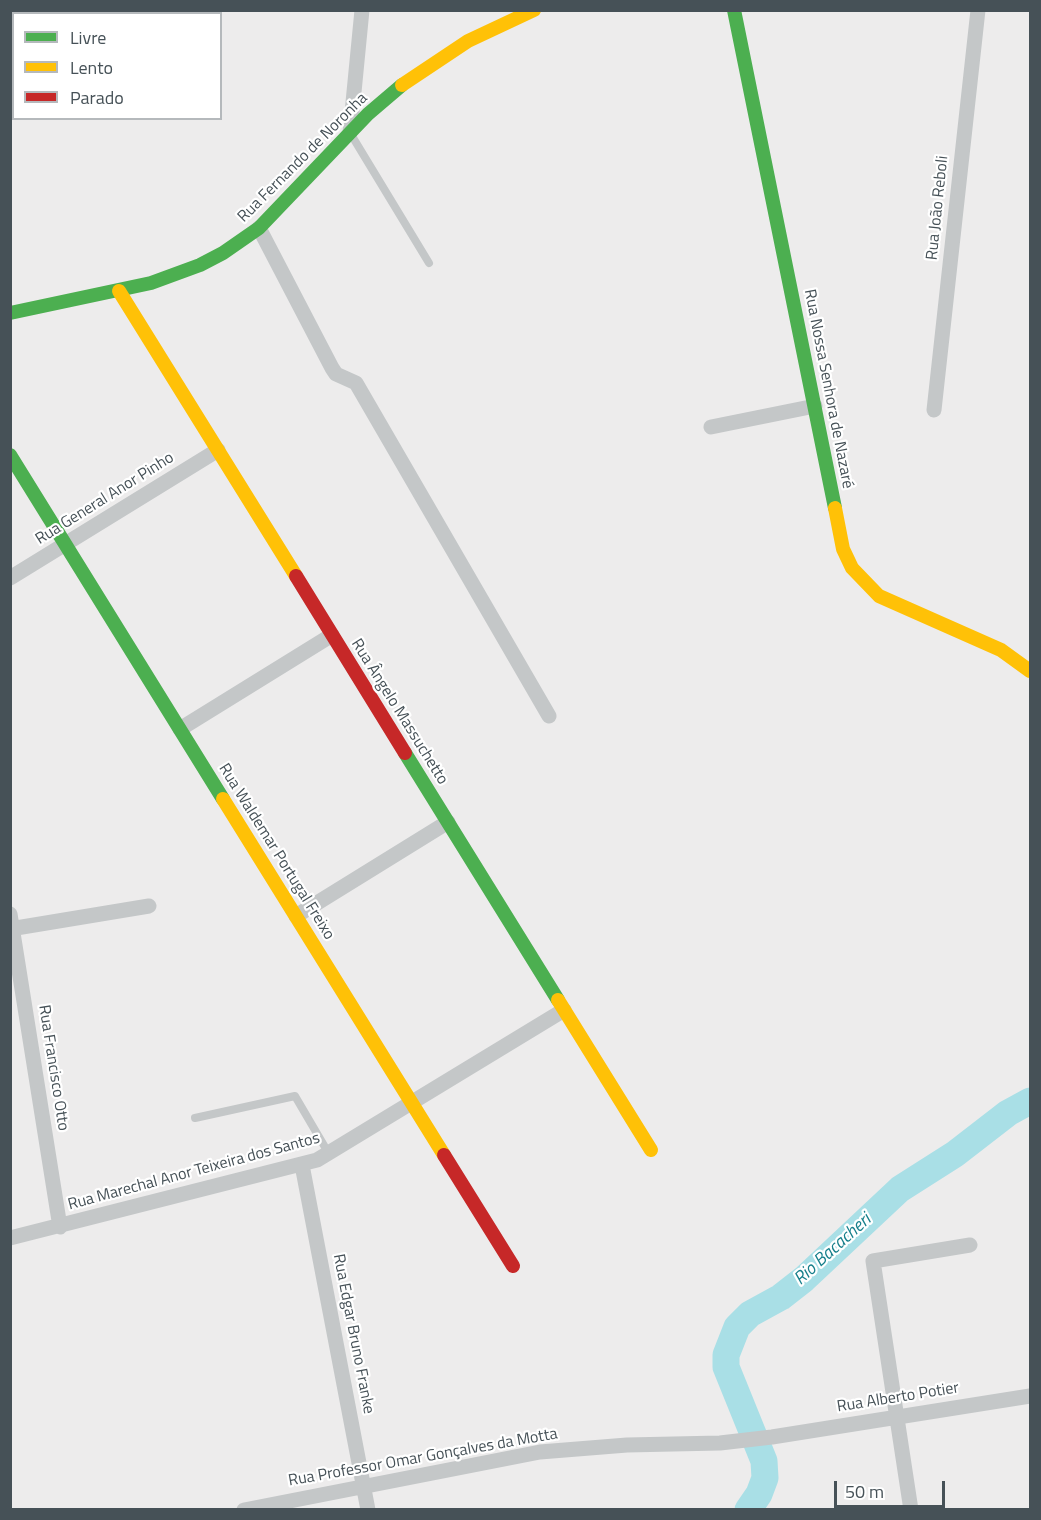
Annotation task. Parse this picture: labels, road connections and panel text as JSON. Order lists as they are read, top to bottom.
{
  "streets": {
    "street": [
      "Rua Fernando de Noronha",
      "Rua João Reboli",
      "Rua Nossa Senhora de Nazaré",
      "Rua General Anor Pinho",
      "Rua Ângelo Massuchetto",
      "Rua Waldemar Portugal Freixo",
      "Rua Francisco Otto",
      "Rua Marechal Anor Teixeira dos Santos",
      "Rua Edgar Bruno Franke",
      "Rua Alberto Potier",
      "Rua Professor Omar Gonçalves da Motta"
    ]
  },
  "crossings": [
    ["Rua Fernando de Noronha", "Rua Ângelo Massuchetto"],
    ["Rua General Anor Pinho", "Rua Ângelo Massuchetto"],
    ["Rua General Anor Pinho", "Rua Waldemar Portugal Freixo"],
    ["Rua Ângelo Massuchetto", "Rua Marechal Anor Teixeira dos Santos"],
    ["Rua Waldemar Portugal Freixo", "Rua Marechal Anor Teixeira dos Santos"],
    ["Rua Francisco Otto", "Rua Marechal Anor Teixeira dos Santos"],
    ["Rua Marechal Anor Teixeira dos Santos", "Rua Edgar Bruno Franke"],
    ["Rua Edgar Bruno Franke", "Rua Professor Omar Gonçalves da Motta"],
    ["Rua Alberto Potier", "Rua Professor Omar Gonçalves da Motta"]
  ],
  "water": ["Rio Bacacheri"],
  "legend": ["Livre", "Lento", "Parado"],
  "scale_bar": "50 m"
}
